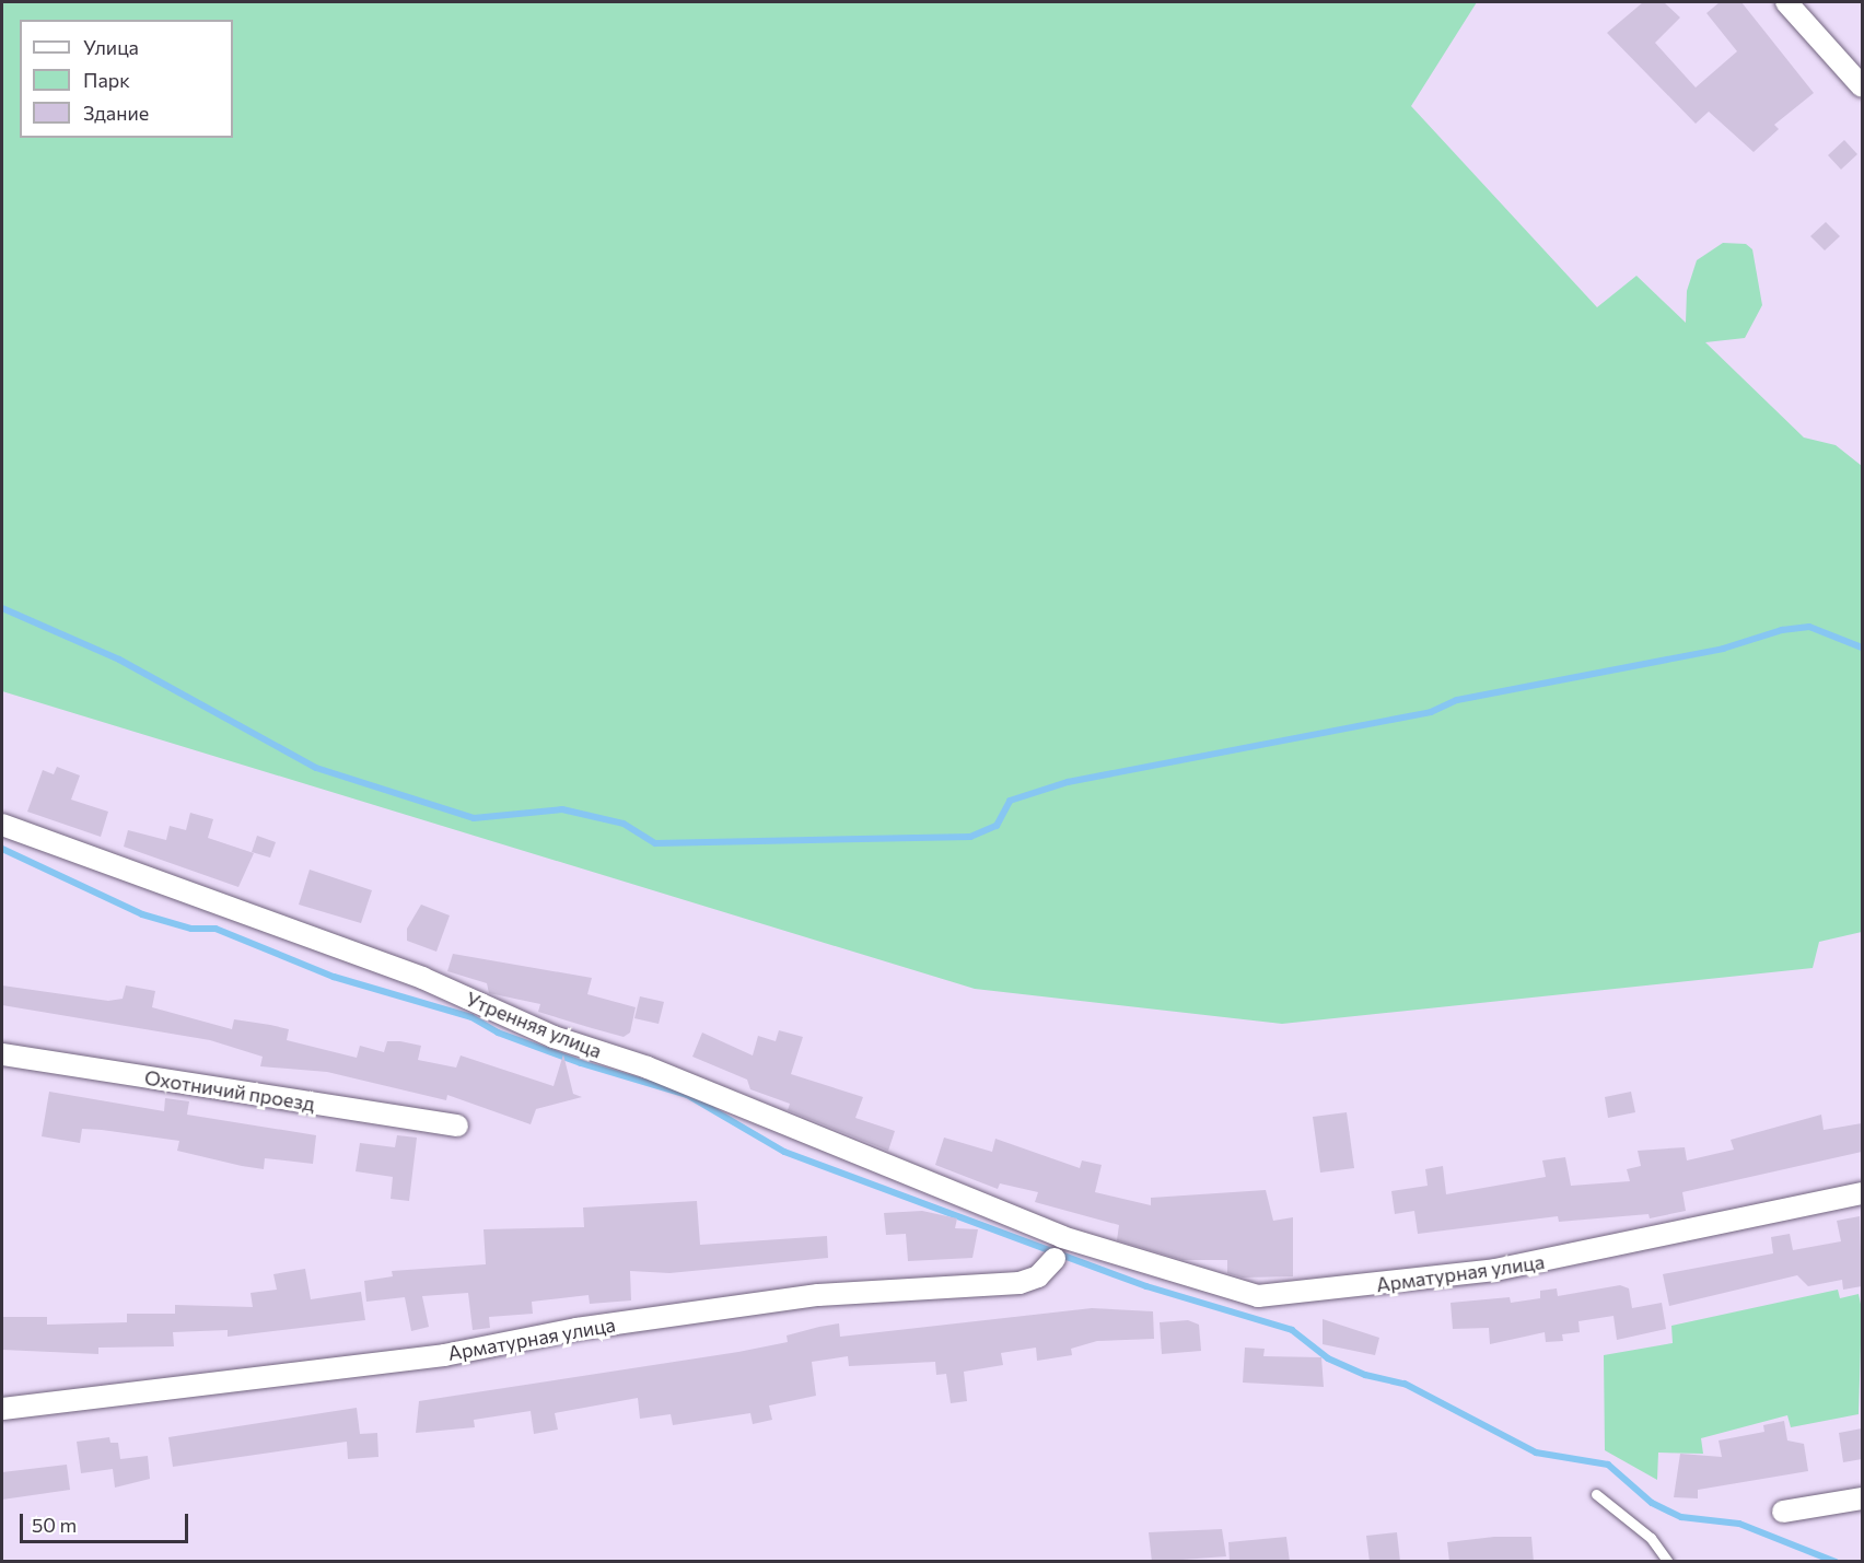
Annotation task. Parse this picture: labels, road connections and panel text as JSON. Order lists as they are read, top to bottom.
{
  "streets": {
    "street": ["Утренняя улица", "Охотничий проезд", "Арматурная улица"]
  },
  "crossings": [
    ["Утренняя улица", "Арматурная улица"]
  ],
  "legend": ["Улица", "Парк", "Здание"],
  "scale_bar": "50 m"
}
